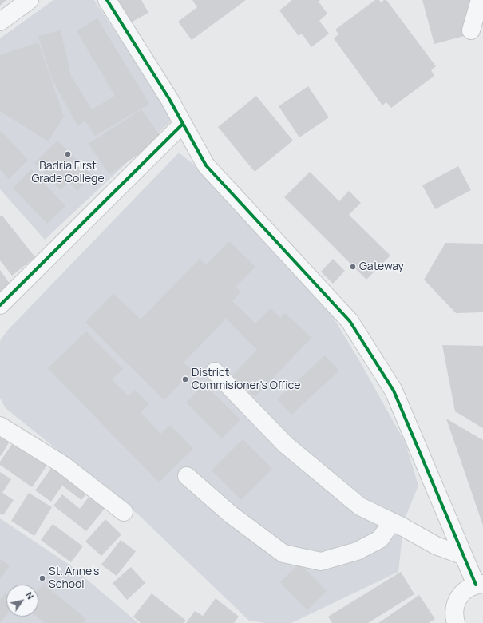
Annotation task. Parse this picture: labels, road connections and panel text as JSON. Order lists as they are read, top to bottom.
{
  "places": [
    "Badria First Grade College",
    "Gateway",
    "District Commisioner's Office",
    "St. Anne's School"
  ],
  "north": "top right"
}
